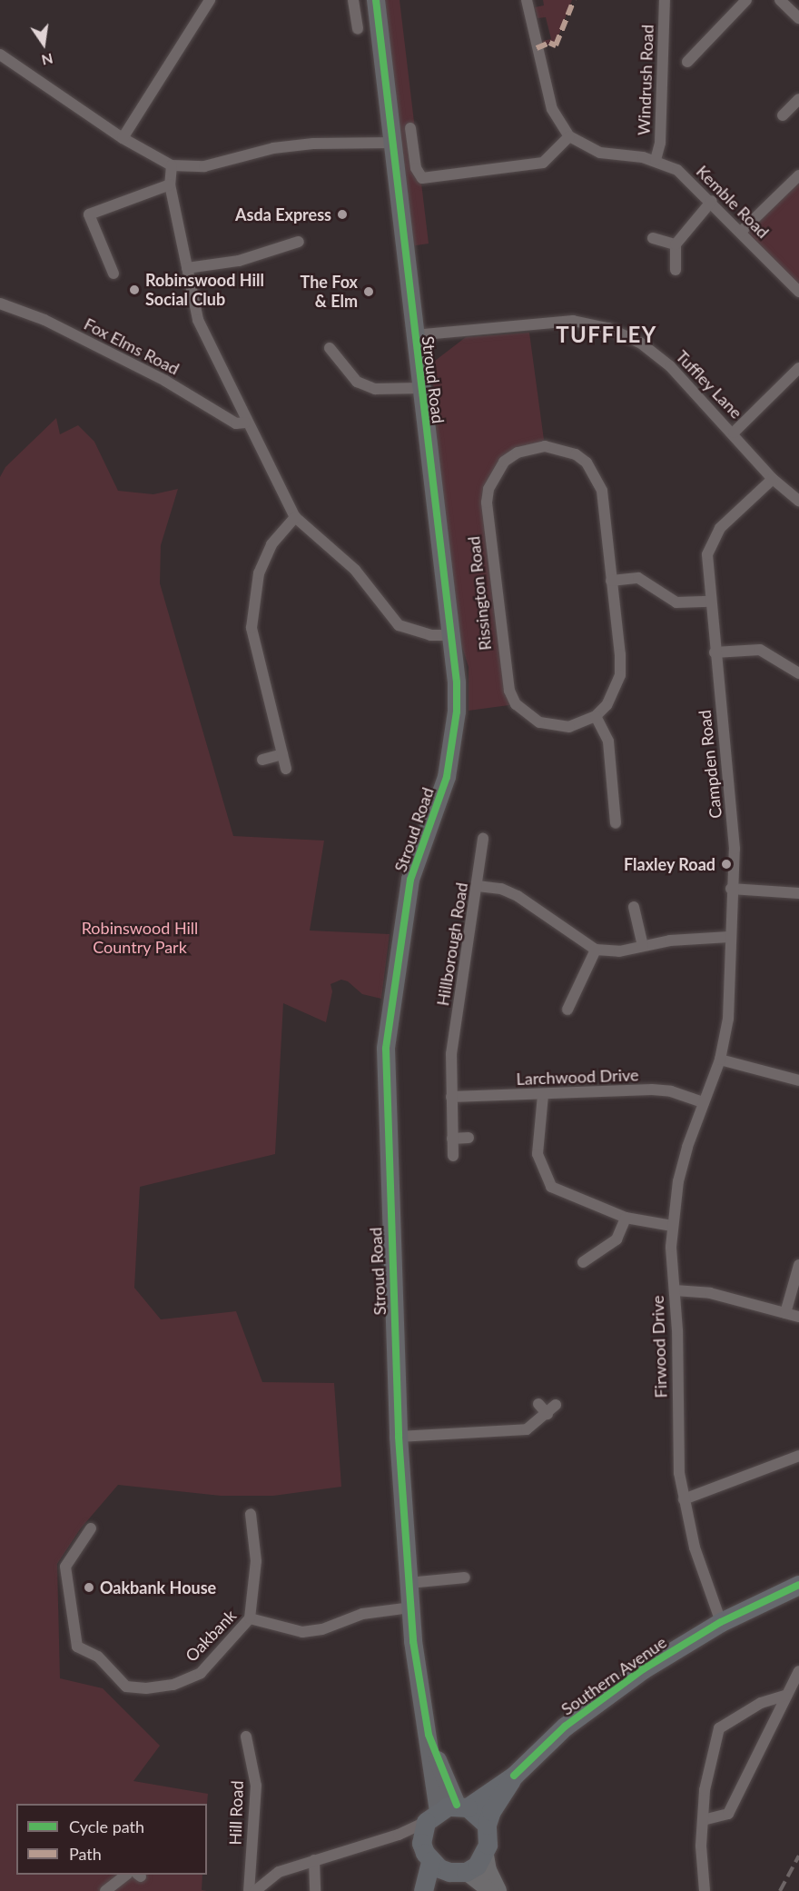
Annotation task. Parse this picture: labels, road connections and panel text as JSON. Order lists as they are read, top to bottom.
{
  "streets": {
    "highway": ["Southern Avenue"],
    "main road": ["Stroud Road"],
    "street": [
      "Windrush Road",
      "Kemble Road",
      "Fox Elms Road",
      "Tuffley Lane",
      "Rissington Road",
      "Campden Road",
      "Hillborough Road",
      "Larchwood Drive",
      "Firwood Drive",
      "Oakbank",
      "Hill Road"
    ]
  },
  "crossings": [
    ["Windrush Road", "Kemble Road"],
    ["Stroud Road", "Tuffley Lane"],
    ["Stroud Road", "Oakbank"],
    ["Tuffley Lane", "Campden Road"],
    ["Campden Road", "Firwood Drive"],
    ["Hillborough Road", "Larchwood Drive"],
    ["Larchwood Drive", "Firwood Drive"],
    ["Firwood Drive", "Southern Avenue"]
  ],
  "districts": ["TUFFLEY"],
  "parks": ["Robinswood Hill Country Park"],
  "places": [
    "Asda Express",
    "Robinswood Hill Social Club",
    "The Fox & Elm",
    "Flaxley Road",
    "Oakbank House"
  ],
  "legend": ["Cycle path", "Path"],
  "north": "bottom"
}
